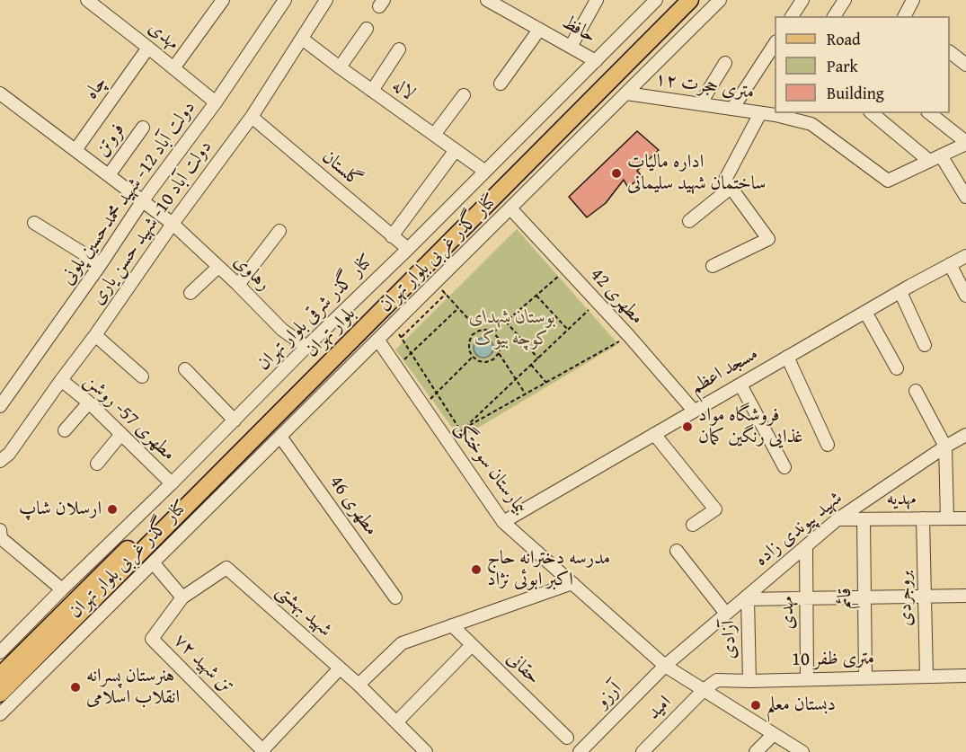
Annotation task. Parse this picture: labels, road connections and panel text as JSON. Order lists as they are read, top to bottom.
{
  "streets": {
    "main road": ["بلوار تهران"],
    "street": [
      "حافظ",
      "مهدی",
      "۱۲ متری حجرت",
      "چاه",
      "لاله",
      "فروتن",
      "گلستان",
      "دولت آباد 12- شهید محمدحسین پلونی",
      "دولت آباد 10- شهید حسن یاری",
      "کنار گذر غربی بلوار تهران",
      "رهاوی",
      "مطهری 42",
      "کنار گذر شرقی بلوار تهران",
      "مسجد اعظم",
      "مطهری 57- روشن",
      "بیمارستان سوختگی",
      "مهدیه",
      "مطهری 46",
      "شهید پیوندی زاده",
      "قائم",
      "بروجردی",
      "شهید بهشتی",
      "آزادی",
      "10 متری ظفر",
      "۷۲ تن شهید",
      "حقانی",
      "آرزو",
      "امید"
    ]
  },
  "crossings": [
    ["حافظ", "کنار گذر شرقی بلوار تهران"],
    ["مهدی", "چاه"],
    ["مهدی", "دولت آباد 12- شهید محمدحسین پلونی"],
    ["مهدی", "شهید پیوندی زاده"],
    ["مهدی", "10 متری ظفر"],
    ["۱۲ متری حجرت", "کنار گذر غربی بلوار تهران"],
    ["لاله", "دولت آباد 10- شهید حسن یاری"],
    ["لاله", "کنار گذر شرقی بلوار تهران"],
    ["گلستان", "دولت آباد 10- شهید حسن یاری"],
    ["گلستان", "کنار گذر شرقی بلوار تهران"],
    ["دولت آباد 12- شهید محمدحسین پلونی", "رهاوی"],
    ["دولت آباد 10- شهید حسن یاری", "رهاوی"],
    ["دولت آباد 10- شهید حسن یاری", "مطهری 57- روشن"],
    ["کنار گذر غربی بلوار تهران", "مطهری 42"],
    ["کنار گذر غربی بلوار تهران", "بیمارستان سوختگی"],
    ["کنار گذر غربی بلوار تهران", "مطهری 46"],
    ["رهاوی", "کنار گذر شرقی بلوار تهران"],
    ["مطهری 42", "مسجد اعظم"],
    ["کنار گذر شرقی بلوار تهران", "مطهری 57- روشن"],
    ["مسجد اعظم", "بیمارستان سوختگی"],
    ["بیمارستان سوختگی", "شهید پیوندی زاده"],
    ["بیمارستان سوختگی", "10 متری ظفر"],
    ["بیمارستان سوختگی", "آرزو"],
    ["بیمارستان سوختگی", "امید"],
    ["مهدیه", "شهید پیوندی زاده"],
    ["مهدیه", "قائم"],
    ["مهدیه", "بروجردی"],
    ["شهید پیوندی زاده", "آزادی"],
    ["شهید پیوندی زاده", "آرزو"],
    ["قائم", "10 متری ظفر"],
    ["بروجردی", "10 متری ظفر"],
    ["شهید بهشتی", "۷۲ تن شهید"],
    ["آزادی", "10 متری ظفر"],
    ["10 متری ظفر", "امید"]
  ],
  "parks": ["بوستان شهدای کوچه بیوک"],
  "places": [
    "اداره مالیات ساختمان شهید سلیمانی",
    "فروشگاه مواد غذایی رنگین کمان",
    "ارسلان شاپ",
    "مدرسه دخترانه حاج اکبر ابوئی نژاد",
    "هنرستان پسرانه انقلاب اسلامی",
    "دبستان معلم"
  ],
  "legend": ["Road", "Park", "Building"]
}
